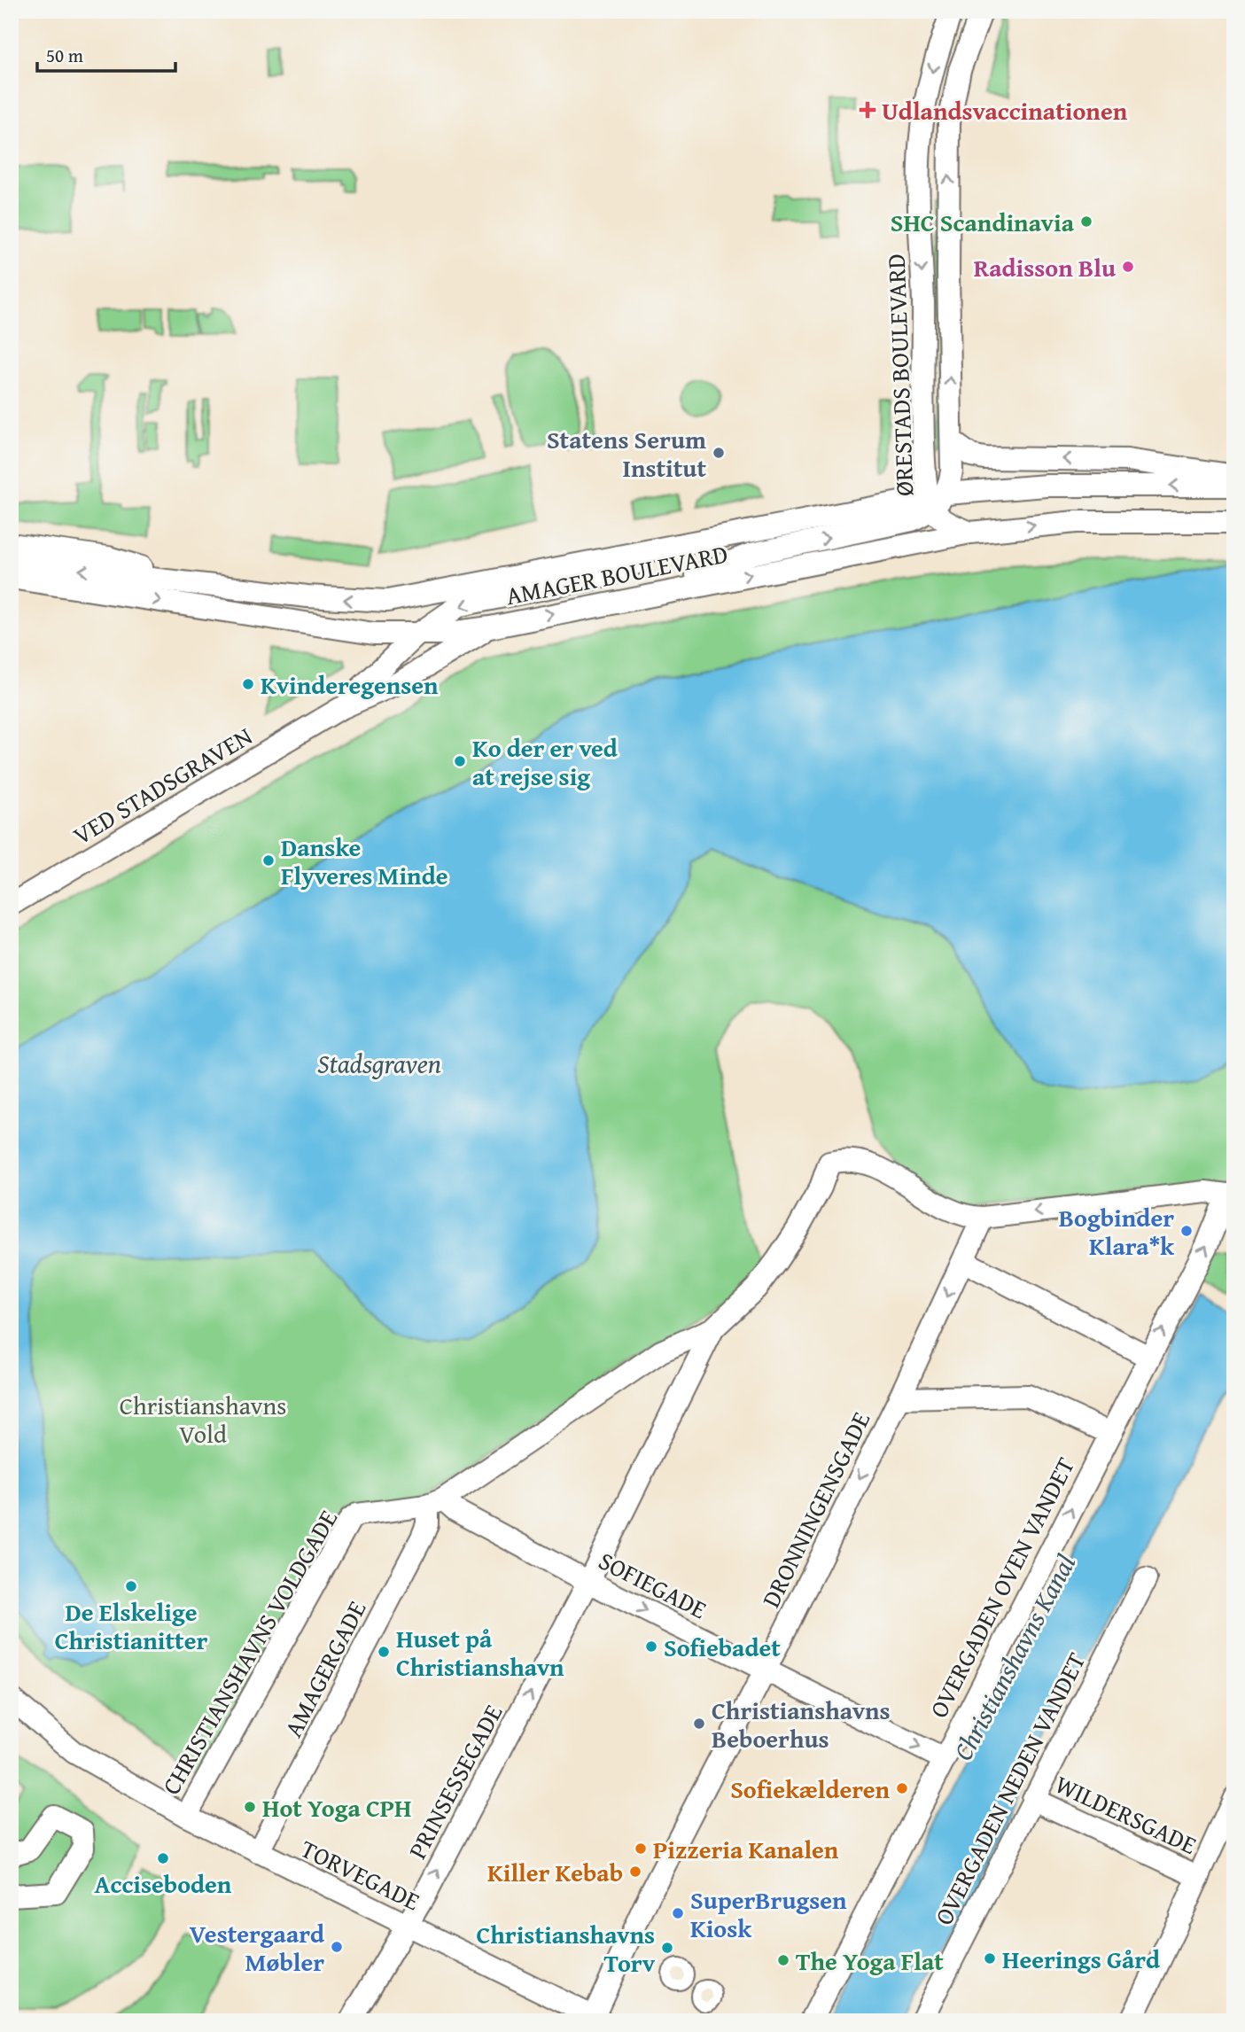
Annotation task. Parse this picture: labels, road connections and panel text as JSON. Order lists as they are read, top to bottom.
{
  "streets": {
    "street": [
      "ØRESTADS BOULEVARD",
      "AMAGER BOULEVARD",
      "VED STADSGRAVEN",
      "DRONNINGENSGADE",
      "SOFIEGADE",
      "OVERGADEN OVEN VANDET",
      "CHRISTIANSHAVNS VOLDGADE",
      "AMAGERGADE",
      "PRINSESSEGADE",
      "OVERGADEN NEDEN VANDET",
      "WILDERSGADE",
      "TORVEGADE"
    ]
  },
  "crossings": [
    ["ØRESTADS BOULEVARD", "AMAGER BOULEVARD"],
    ["AMAGER BOULEVARD", "VED STADSGRAVEN"],
    ["DRONNINGENSGADE", "SOFIEGADE"],
    ["DRONNINGENSGADE", "CHRISTIANSHAVNS VOLDGADE"],
    ["DRONNINGENSGADE", "TORVEGADE"],
    ["SOFIEGADE", "OVERGADEN OVEN VANDET"],
    ["SOFIEGADE", "CHRISTIANSHAVNS VOLDGADE"],
    ["SOFIEGADE", "AMAGERGADE"],
    ["SOFIEGADE", "PRINSESSEGADE"],
    ["OVERGADEN OVEN VANDET", "CHRISTIANSHAVNS VOLDGADE"],
    ["CHRISTIANSHAVNS VOLDGADE", "AMAGERGADE"],
    ["CHRISTIANSHAVNS VOLDGADE", "PRINSESSEGADE"],
    ["CHRISTIANSHAVNS VOLDGADE", "TORVEGADE"],
    ["AMAGERGADE", "TORVEGADE"],
    ["PRINSESSEGADE", "TORVEGADE"],
    ["OVERGADEN NEDEN VANDET", "WILDERSGADE"]
  ],
  "one_way": [
    "DRONNINGENSGADE",
    "SOFIEGADE",
    "OVERGADEN OVEN VANDET",
    "PRINSESSEGADE"
  ],
  "water": ["Stadsgraven", "Christianshavns Kanal"],
  "parks": ["Christianshavns Vold"],
  "places": {
    "health": ["Udlandsvaccinationen"],
    "other": [
      "SHC Scandinavia",
      "Radisson Blu",
      "Statens Serum Institut",
      "Kvinderegensen",
      "Ko der er ved at rejse sig",
      "Danske Flyveres Minde",
      "Bogbinder Klara*k",
      "De Elskelige Christianitter",
      "Sofiebadet",
      "Huset på Christianshavn",
      "Christianshavns Beboerhus",
      "Sofiekælderen",
      "Hot Yoga CPH",
      "Pizzeria Kanalen",
      "Acciseboden",
      "Killer Kebab",
      "SuperBrugsen Kiosk",
      "Vestergaard Møbler",
      "Christianshavns Torv",
      "Heerings Gård",
      "The Yoga Flat"
    ]
  },
  "scale_bar": "50 m"
}
